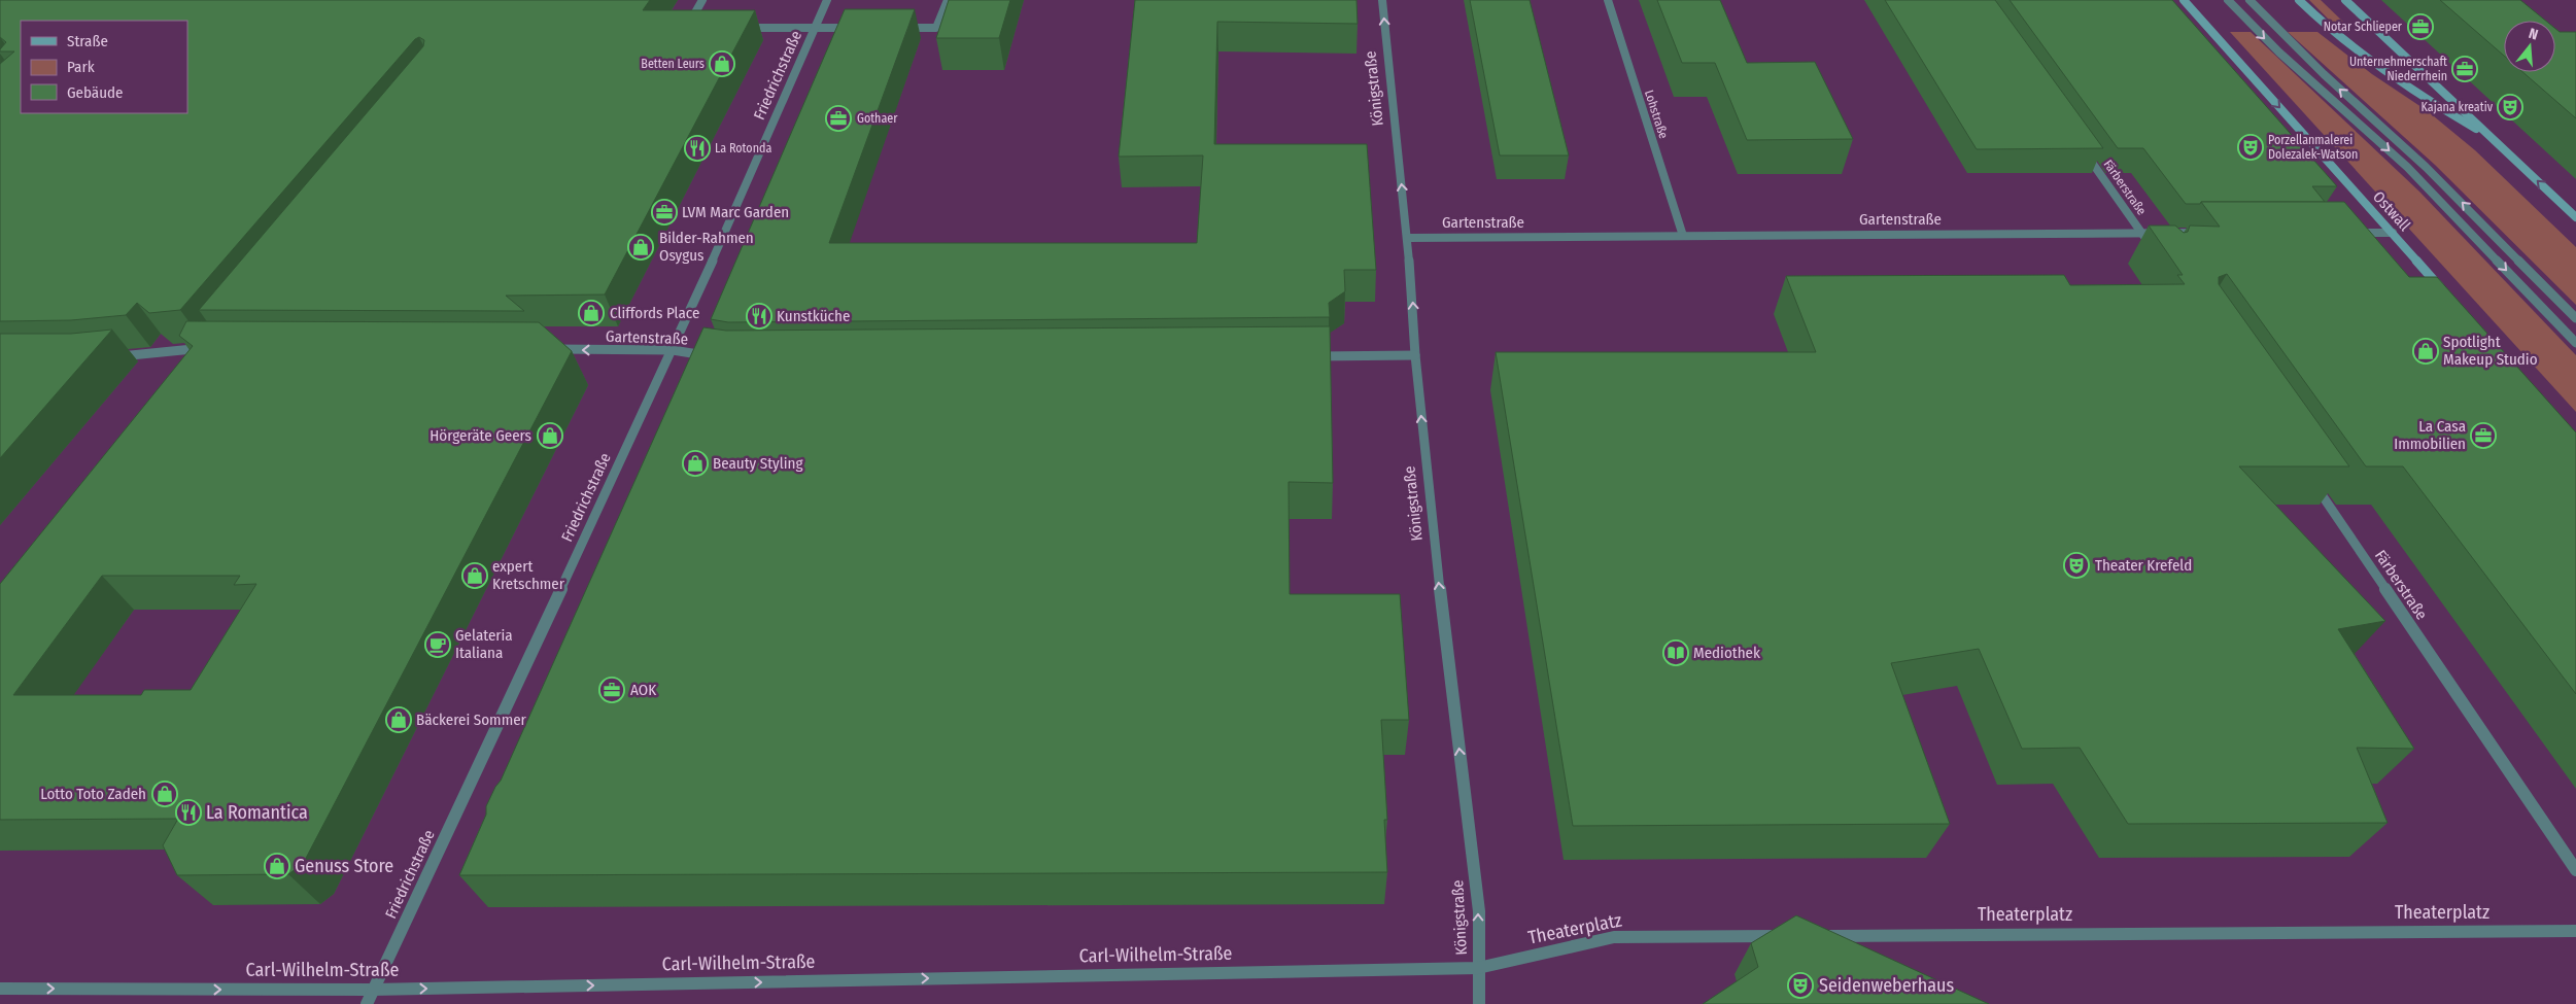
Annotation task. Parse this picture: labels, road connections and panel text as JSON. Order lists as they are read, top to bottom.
{
  "streets": {
    "street": [
      "Friedrichstraße",
      "Königstraße",
      "Lohstraße",
      "Färberstraße",
      "Ostwall",
      "Gartenstraße",
      "Theaterplatz",
      "Carl-Wilhelm-Straße"
    ]
  },
  "crossings": [
    ["Friedrichstraße", "Gartenstraße"],
    ["Friedrichstraße", "Carl-Wilhelm-Straße"],
    ["Königstraße", "Gartenstraße"],
    ["Königstraße", "Theaterplatz"],
    ["Königstraße", "Carl-Wilhelm-Straße"],
    ["Lohstraße", "Gartenstraße"],
    ["Färberstraße", "Gartenstraße"],
    ["Theaterplatz", "Carl-Wilhelm-Straße"]
  ],
  "one_way": ["Königstraße", "Carl-Wilhelm-Straße"],
  "places": {
    "office": [
      "Notar Schlieper",
      "Unternehmerschaft Niederrhein",
      "Gothaer",
      "LVM Marc Garden",
      "La Casa Immobilien",
      "AOK"
    ],
    "shop": [
      "Betten Leurs",
      "Bilder-Rahmen Osygus",
      "Cliffords Place",
      "Spotlight Makeup Studio",
      "Hörgeräte Geers",
      "Beauty Styling",
      "expert Kretschmer",
      "Bäckerei Sommer",
      "Lotto Toto Zadeh",
      "Genuss Store"
    ],
    "theatre": [
      "Kajana kreativ",
      "Porzellanmalerei Dolezalek-Watson",
      "Theater Krefeld",
      "Seidenweberhaus"
    ],
    "restaurant": ["La Rotonda", "Kunstküche", "La Romantica"],
    "cafe": ["Gelateria Italiana"],
    "library": ["Mediothek"]
  },
  "legend": ["Straße", "Park", "Gebäude"],
  "north": "top"
}
